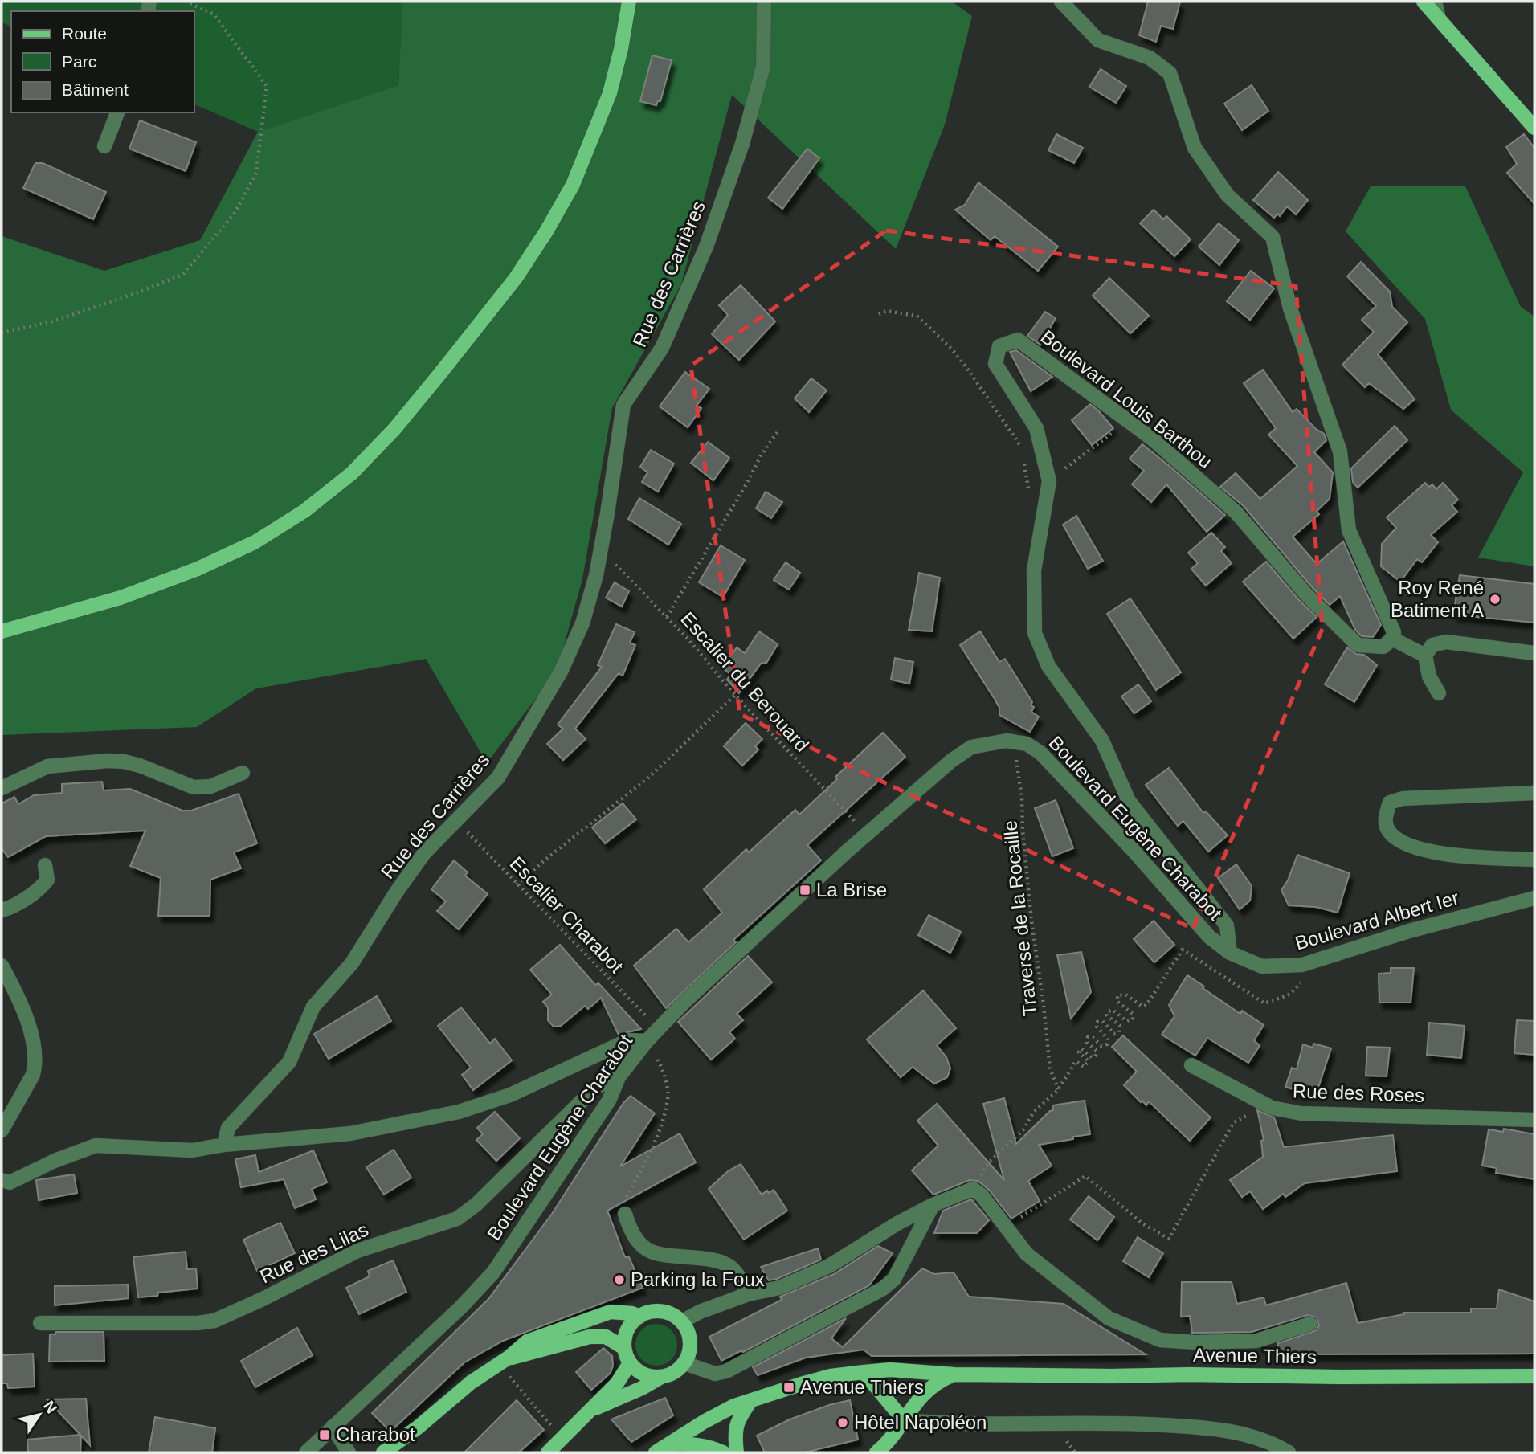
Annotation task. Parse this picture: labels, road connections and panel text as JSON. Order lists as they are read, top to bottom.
{
  "streets": {
    "main road": ["Avenue Thiers"],
    "street": [
      "Rue des Carrières",
      "Boulevard Louis Barthou",
      "Boulevard Eugène Charabot",
      "Boulevard Albert Ier",
      "Rue des Roses",
      "Rue des Lilas"
    ],
    "path": ["Escalier du Berouard", "Escalier Charabot", "Traverse de la Rocaille"]
  },
  "crossings": [
    ["Rue des Carrières", "Escalier du Berouard"],
    ["Rue des Carrières", "Escalier Charabot"],
    ["Boulevard Louis Barthou", "Boulevard Eugène Charabot"],
    ["Boulevard Louis Barthou", "Boulevard Albert Ier"],
    ["Escalier du Berouard", "Boulevard Eugène Charabot"],
    ["Boulevard Eugène Charabot", "Escalier Charabot"],
    ["Boulevard Eugène Charabot", "Traverse de la Rocaille"],
    ["Boulevard Eugène Charabot", "Boulevard Albert Ier"],
    ["Boulevard Eugène Charabot", "Rue des Lilas"]
  ],
  "places": {
    "other": ["Roy René Batiment A", "Parking la Foux", "Hôtel Napoléon"],
    "transit": ["La Brise", "Avenue Thiers", "Charabot"]
  },
  "legend": ["Route", "Parc", "Bâtiment"],
  "north": "top right"
}
